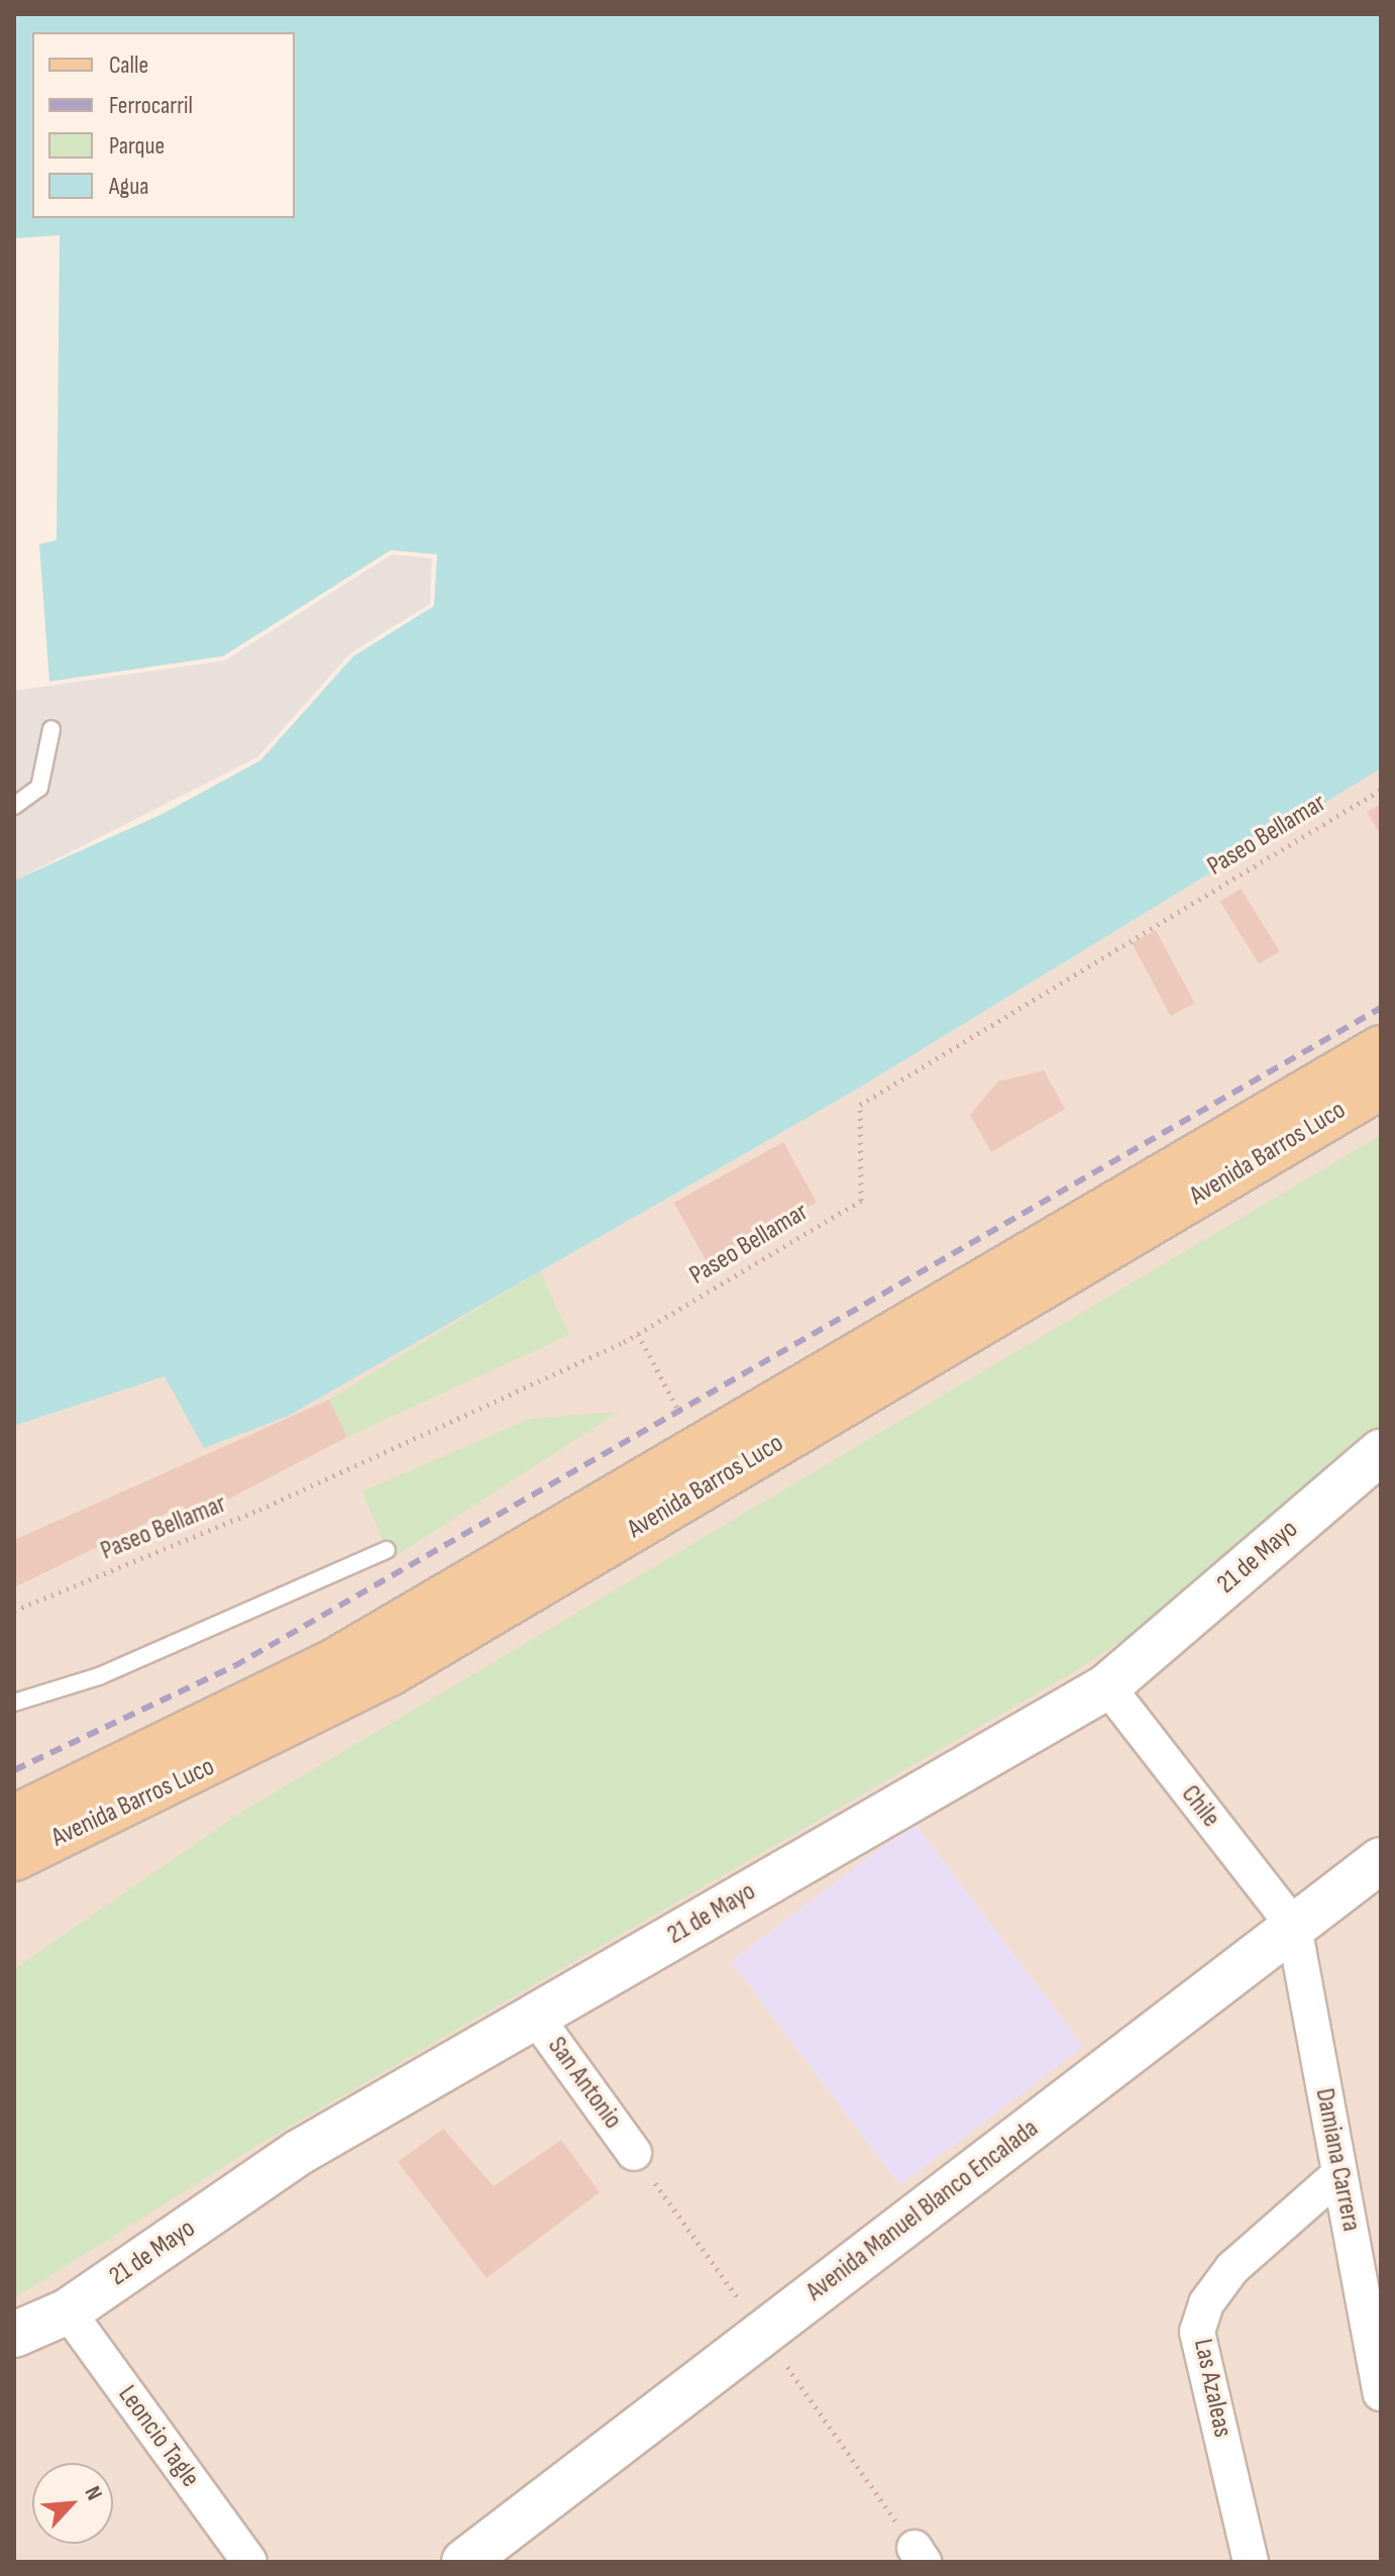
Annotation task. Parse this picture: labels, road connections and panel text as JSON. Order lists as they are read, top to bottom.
{
  "streets": {
    "main road": ["Avenida Barros Luco"],
    "street": [
      "21 de Mayo",
      "Chile",
      "San Antonio",
      "Damiana Carrera",
      "Avenida Manuel Blanco Encalada",
      "Las Azaleas",
      "Leoncio Tagle"
    ],
    "path": ["Paseo Bellamar"]
  },
  "crossings": [
    ["21 de Mayo", "Chile"],
    ["21 de Mayo", "San Antonio"],
    ["21 de Mayo", "Leoncio Tagle"],
    ["Chile", "Damiana Carrera"],
    ["Chile", "Avenida Manuel Blanco Encalada"],
    ["Damiana Carrera", "Avenida Manuel Blanco Encalada"],
    ["Damiana Carrera", "Las Azaleas"]
  ],
  "legend": [
    "Calle",
    "Ferrocarril",
    "Parque",
    "Agua"
  ],
  "north": "top right"
}
